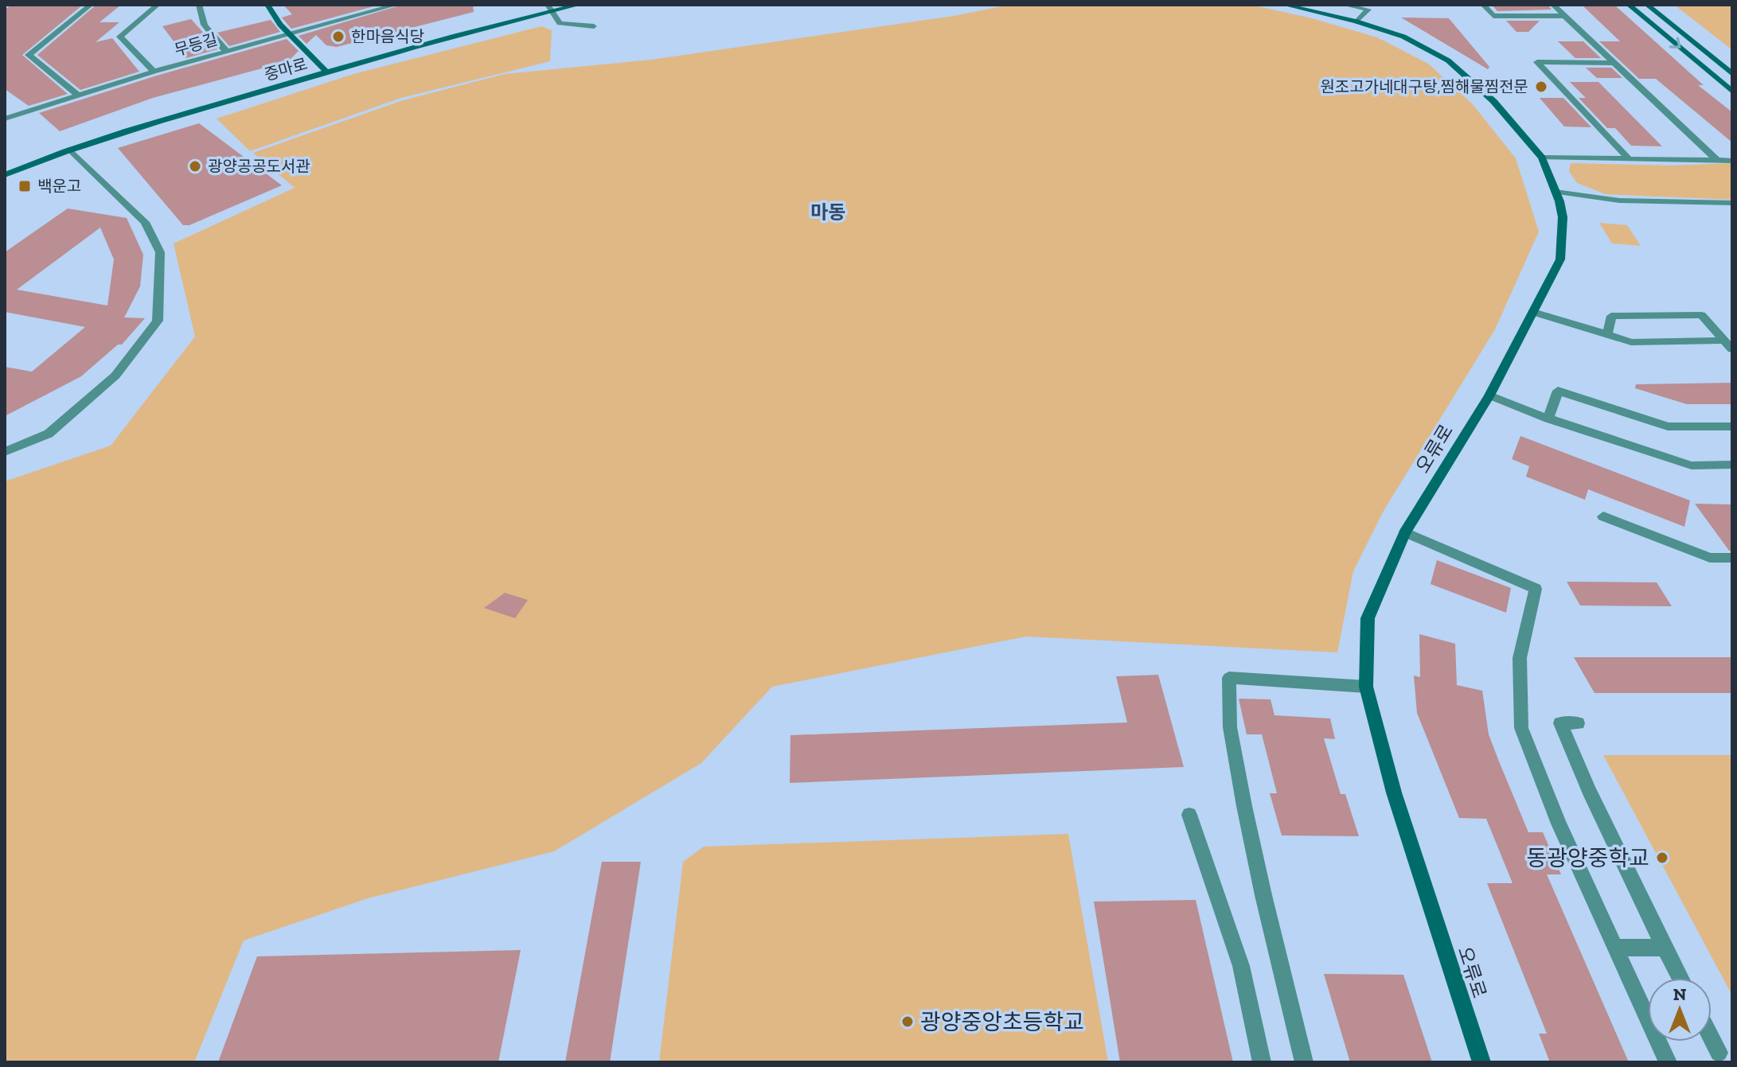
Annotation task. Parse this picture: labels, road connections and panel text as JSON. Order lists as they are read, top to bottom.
{
  "streets": {
    "street": ["무등길", "중마로", "오류로"]
  },
  "districts": ["마동"],
  "places": {
    "other": [
      "한마음식당",
      "원조고가네대구탕,찜해물찜전문",
      "광양공공도서관",
      "동광양중학교",
      "광양중앙초등학교"
    ],
    "transit": ["백운고"]
  },
  "north": "top"
}
